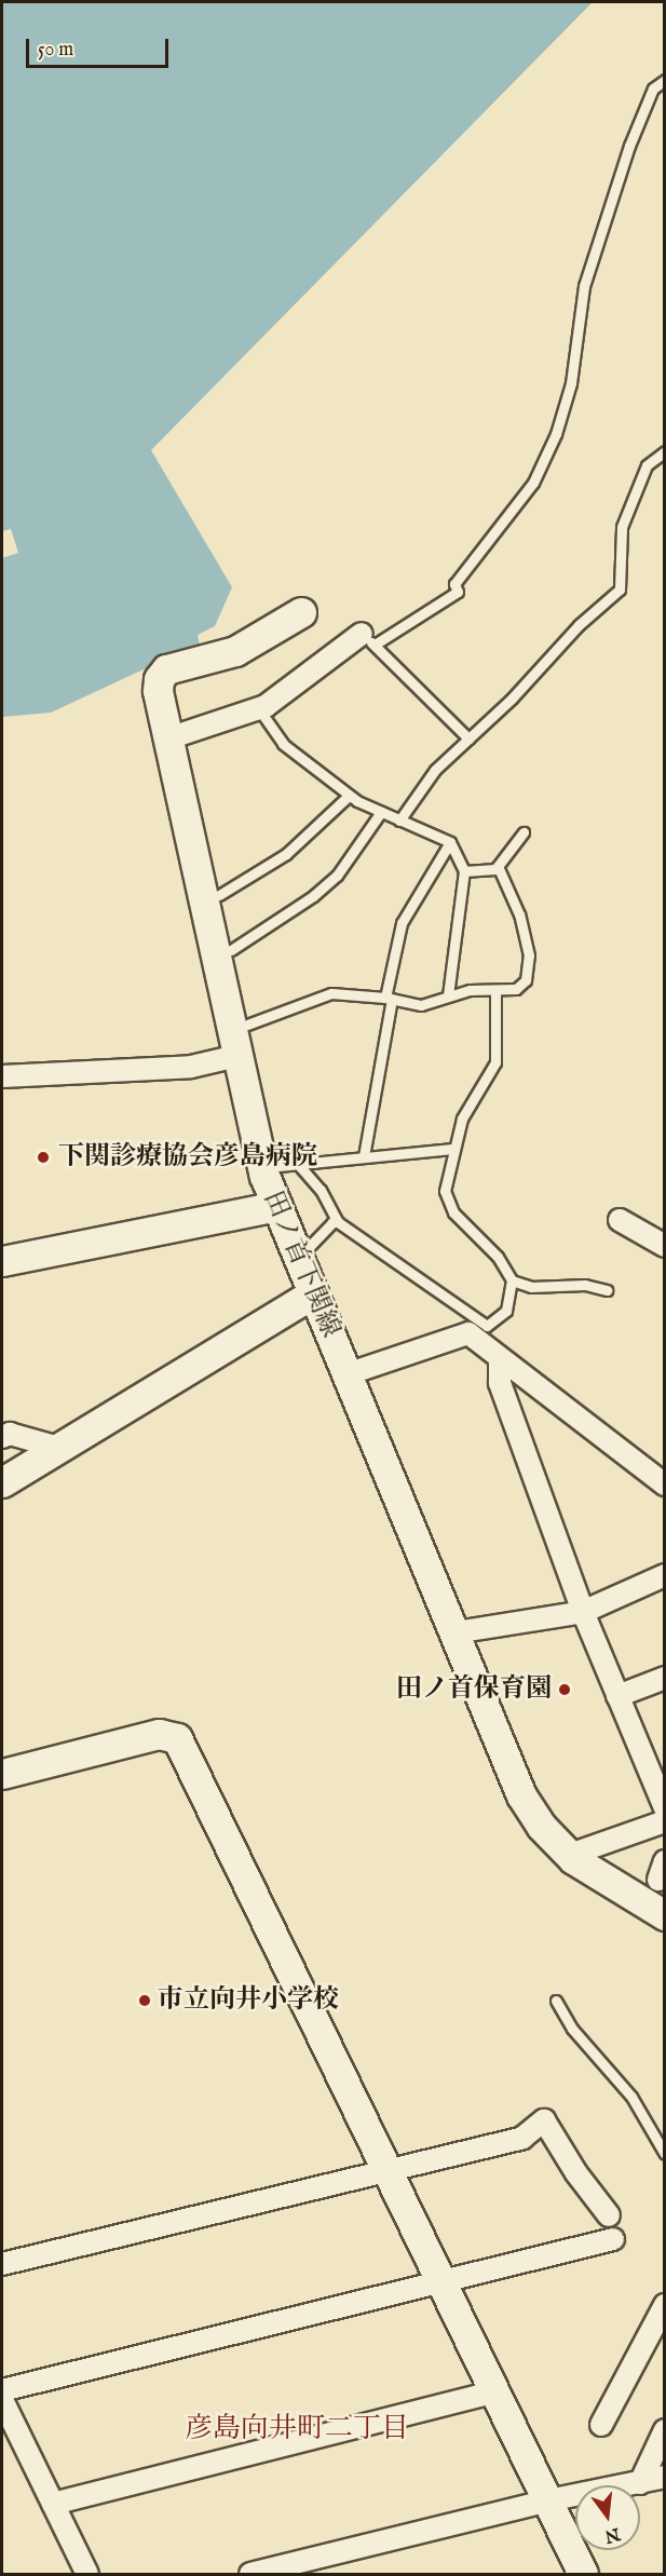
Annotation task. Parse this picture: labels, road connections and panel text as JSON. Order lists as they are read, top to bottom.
{
  "streets": {
    "street": ["田ノ首下関線"]
  },
  "districts": ["彦島向井町二丁目"],
  "places": ["下関診療協会彦島病院", "田ノ首保育園", "市立向井小学校"],
  "scale_bar": "50 m",
  "north": "bottom"
}
